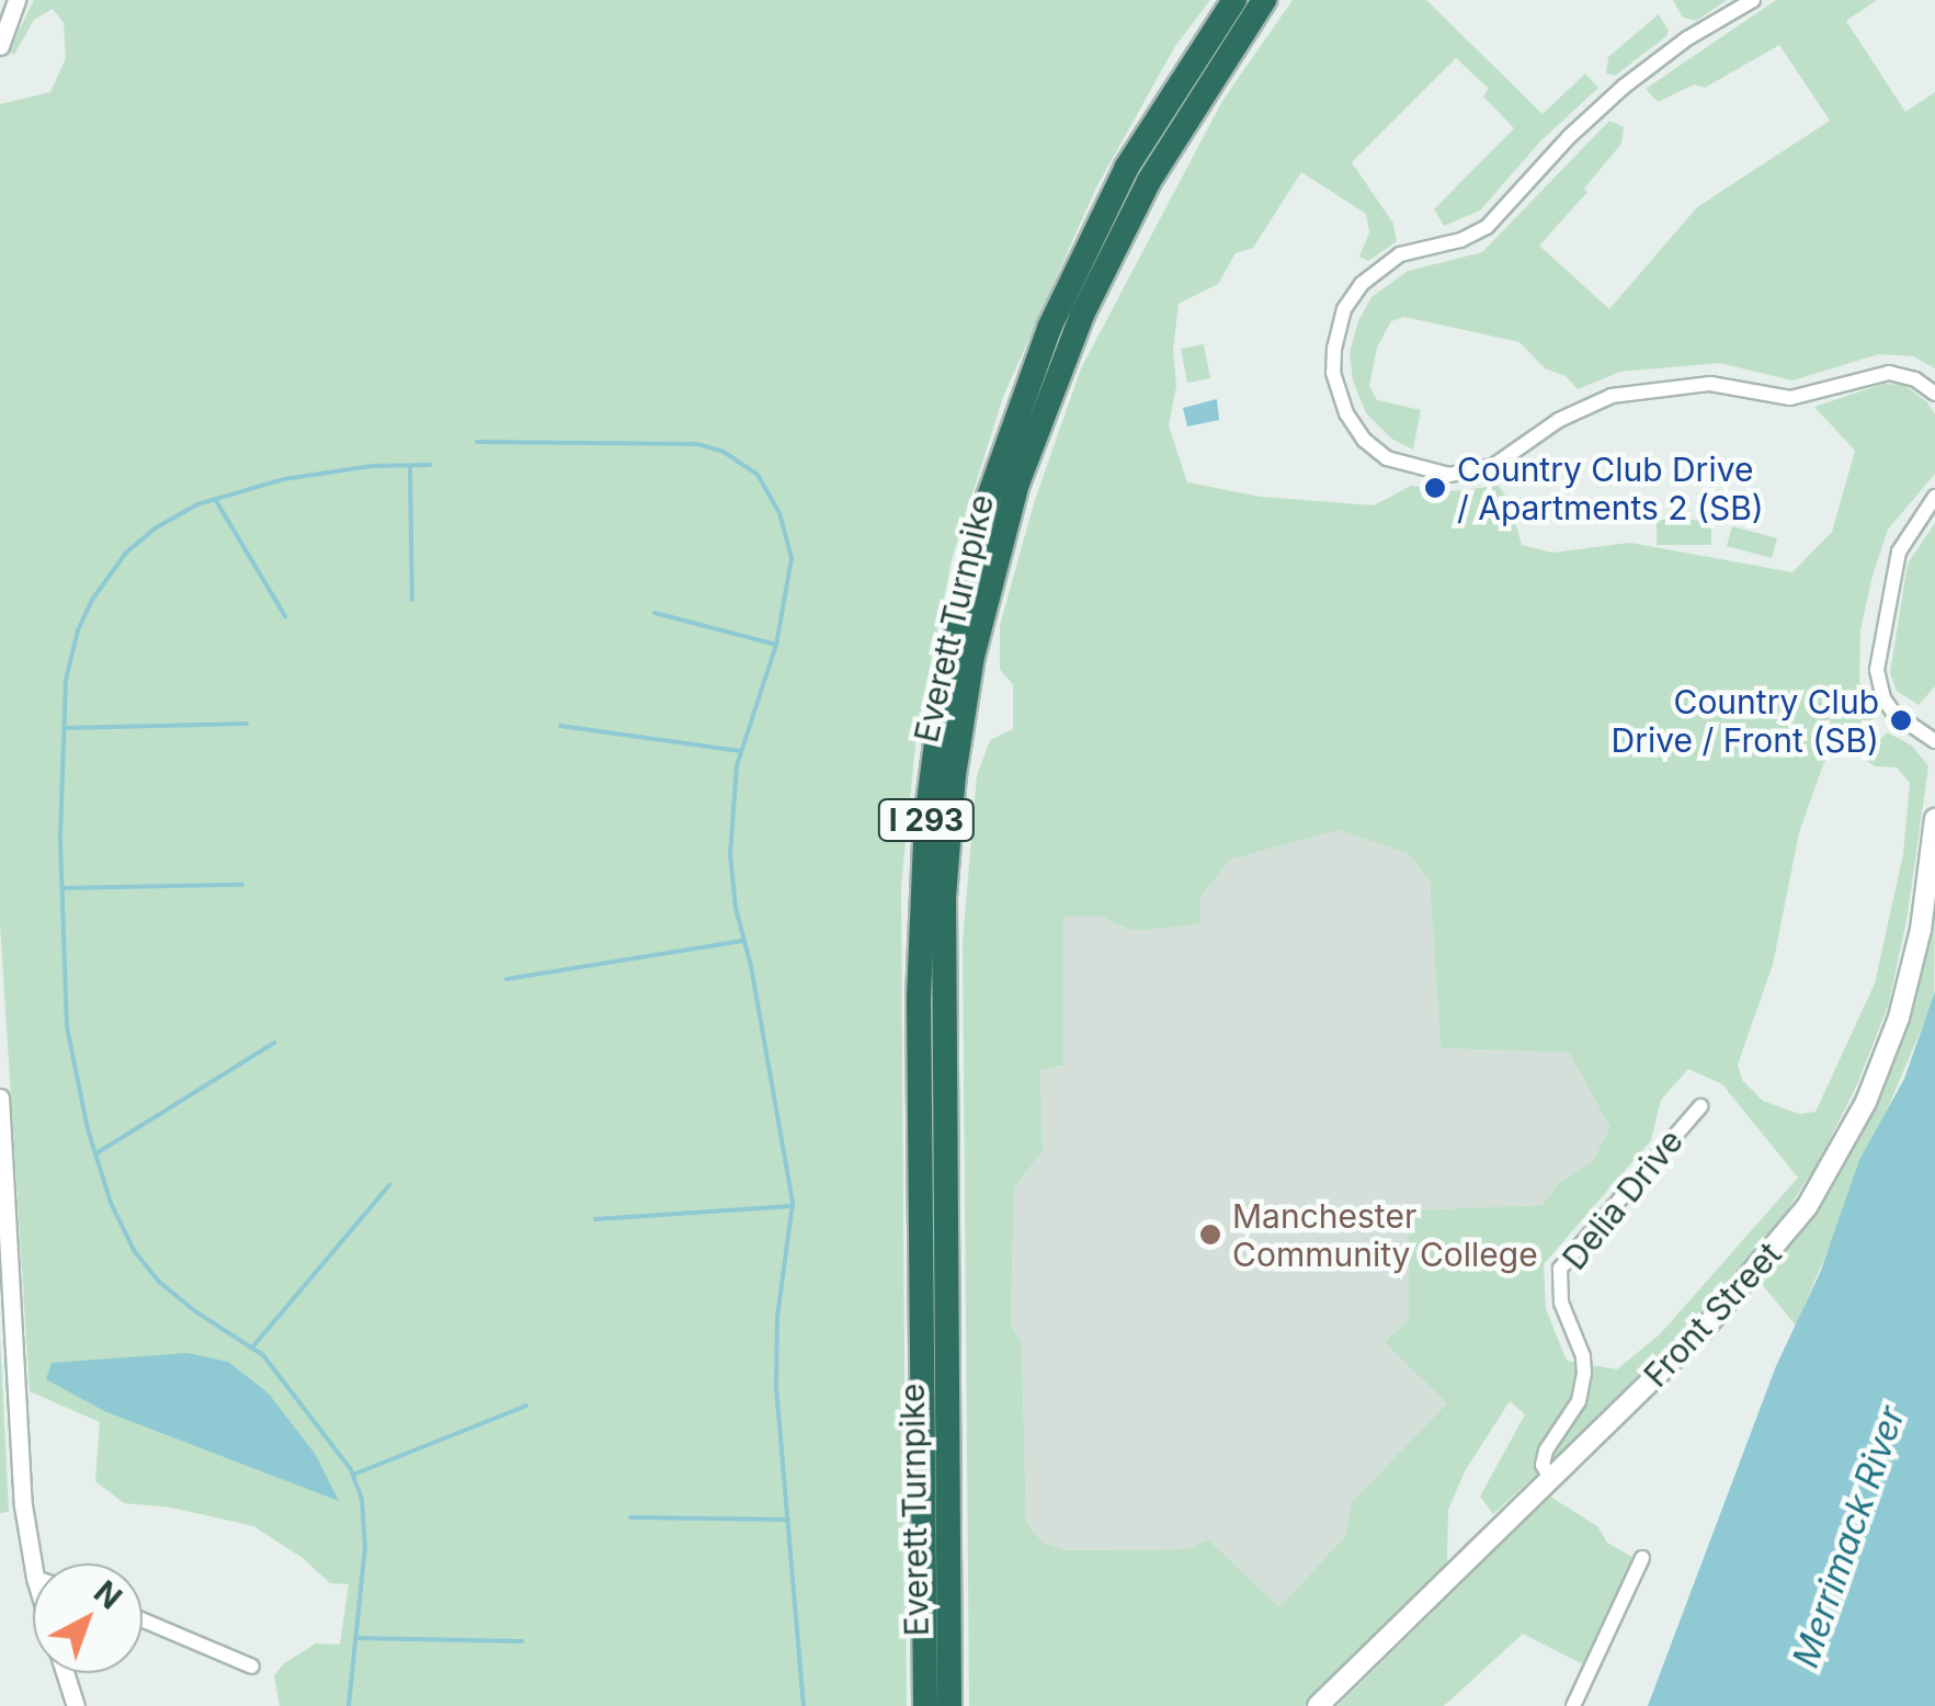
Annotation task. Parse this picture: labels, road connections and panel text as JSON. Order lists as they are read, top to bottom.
{
  "streets": {
    "highway": ["Everett Turnpike", "I 293"],
    "main road": ["Front Street"],
    "street": ["Delia Drive"]
  },
  "crossings": [
    ["Delia Drive", "Front Street"]
  ],
  "water": ["Merrimack River"],
  "places": ["Country Club Drive / Apartments 2 (SB)", "Country Club Drive / Front (SB)", "Manchester Community College"],
  "north": "top right"
}
